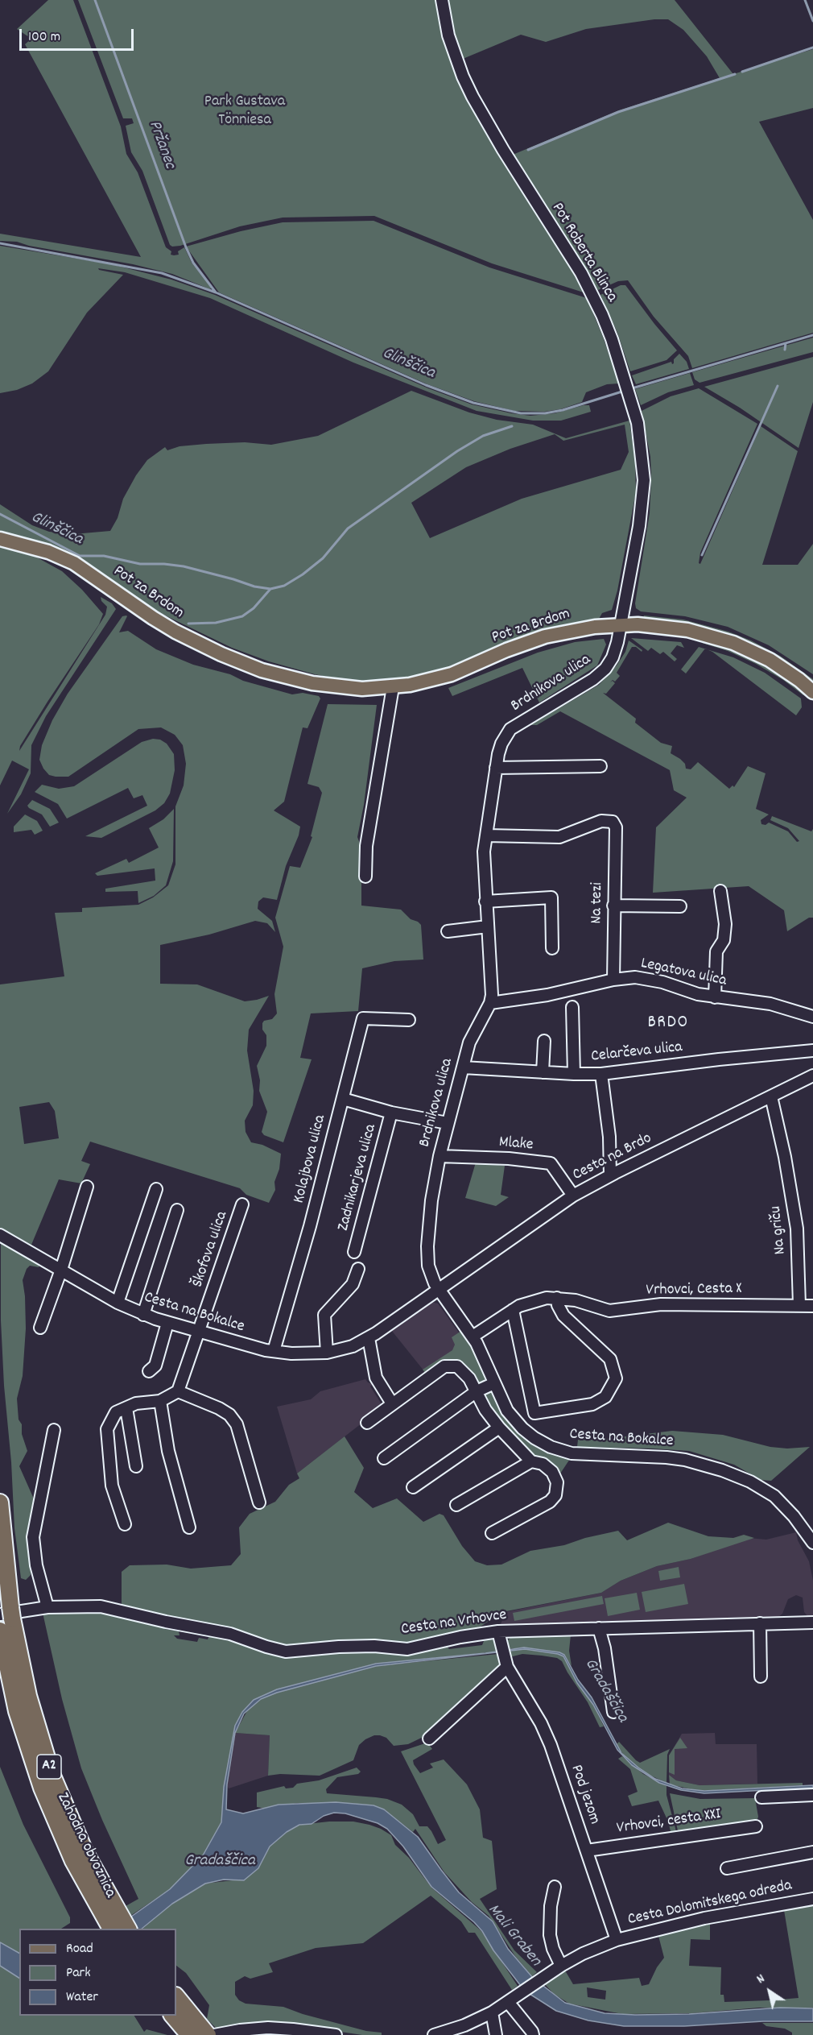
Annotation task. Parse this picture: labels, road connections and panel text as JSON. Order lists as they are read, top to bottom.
{
  "streets": {
    "highway": ["A2", "Zahodna obvoznica"],
    "main road": ["Pot za Brdom"],
    "street": [
      "Pot Roberta Blinca",
      "Brdnikova ulica",
      "Na tezi",
      "Legatova ulica",
      "Celarčeva ulica",
      "Mlake",
      "Cesta na Brdo",
      "Kolajbova ulica",
      "Zadnikarjeva ulica",
      "Na griču",
      "Škofova ulica",
      "Vrhovci, Cesta X",
      "Cesta na Bokalce",
      "Cesta na Vrhovce",
      "Pod jezom",
      "Vrhovci, cesta XXI",
      "Cesta Dolomitskega odreda"
    ]
  },
  "crossings": [
    ["Pot Roberta Blinca", "Pot za Brdom"],
    ["Pot Roberta Blinca", "Brdnikova ulica"],
    ["Pot za Brdom", "Brdnikova ulica"],
    ["Brdnikova ulica", "Na tezi"],
    ["Brdnikova ulica", "Legatova ulica"],
    ["Brdnikova ulica", "Celarčeva ulica"],
    ["Brdnikova ulica", "Mlake"],
    ["Brdnikova ulica", "Cesta na Brdo"],
    ["Brdnikova ulica", "Cesta na Bokalce"],
    ["Na tezi", "Legatova ulica"],
    ["Mlake", "Cesta na Brdo"],
    ["Cesta na Brdo", "Na griču"],
    ["Cesta na Brdo", "Cesta na Bokalce"],
    ["Kolajbova ulica", "Cesta na Bokalce"],
    ["Na griču", "Vrhovci, Cesta X"],
    ["Škofova ulica", "Cesta na Bokalce"],
    ["Vrhovci, Cesta X", "Cesta na Bokalce"],
    ["Cesta na Vrhovce", "Pod jezom"],
    ["A2", "Zahodna obvoznica"],
    ["Pod jezom", "Vrhovci, cesta XXI"],
    ["Pod jezom", "Cesta Dolomitskega odreda"]
  ],
  "districts": ["BRDO"],
  "water": [
    "Pržanec",
    "Glinščica",
    "Gradaščica",
    "Mali Graben"
  ],
  "parks": ["Park Gustava Tönniesa"],
  "legend": ["Road", "Park", "Water"],
  "scale_bar": "100 m",
  "north": "top left"
}
